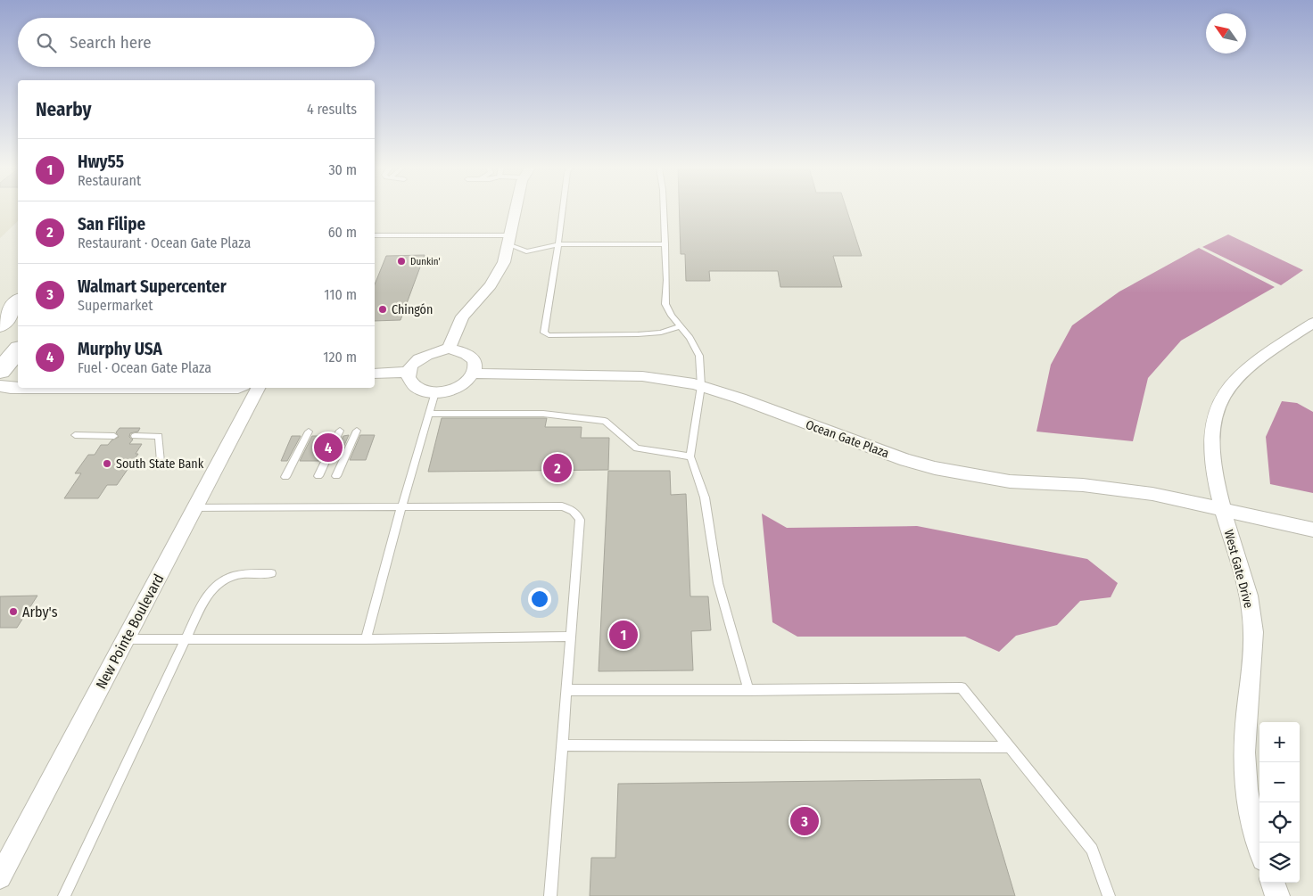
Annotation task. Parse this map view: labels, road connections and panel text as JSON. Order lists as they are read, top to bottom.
{
  "streets": {
    "street": ["Ocean Gate Plaza", "West Gate Drive", "New Pointe Boulevard"]
  },
  "crossings": [
    ["Ocean Gate Plaza", "West Gate Drive"]
  ],
  "places": [
    "Dunkin'",
    "Chingón",
    "South State Bank",
    "Arby's"
  ],
  "north": "top left",
  "page": {
    "search": "Search here",
    "heading": ["Nearby", "4 results"],
    "list": [
      {
        "mark": "1",
        "name": "Hwy55",
        "note": "Restaurant",
        "value": "30 m"
      },
      {
        "mark": "2",
        "name": "San Filipe",
        "note": "Restaurant · Ocean Gate Plaza",
        "value": "60 m"
      },
      {
        "mark": "3",
        "name": "Walmart Supercenter",
        "note": "Supermarket",
        "value": "110 m"
      },
      {
        "mark": "4",
        "name": "Murphy USA",
        "note": "Fuel · Ocean Gate Plaza",
        "value": "120 m"
      }
    ],
    "pins": [
      "4",
      "2",
      "1",
      "3"
    ],
    "map_buttons": ["+", "−"]
  }
}
